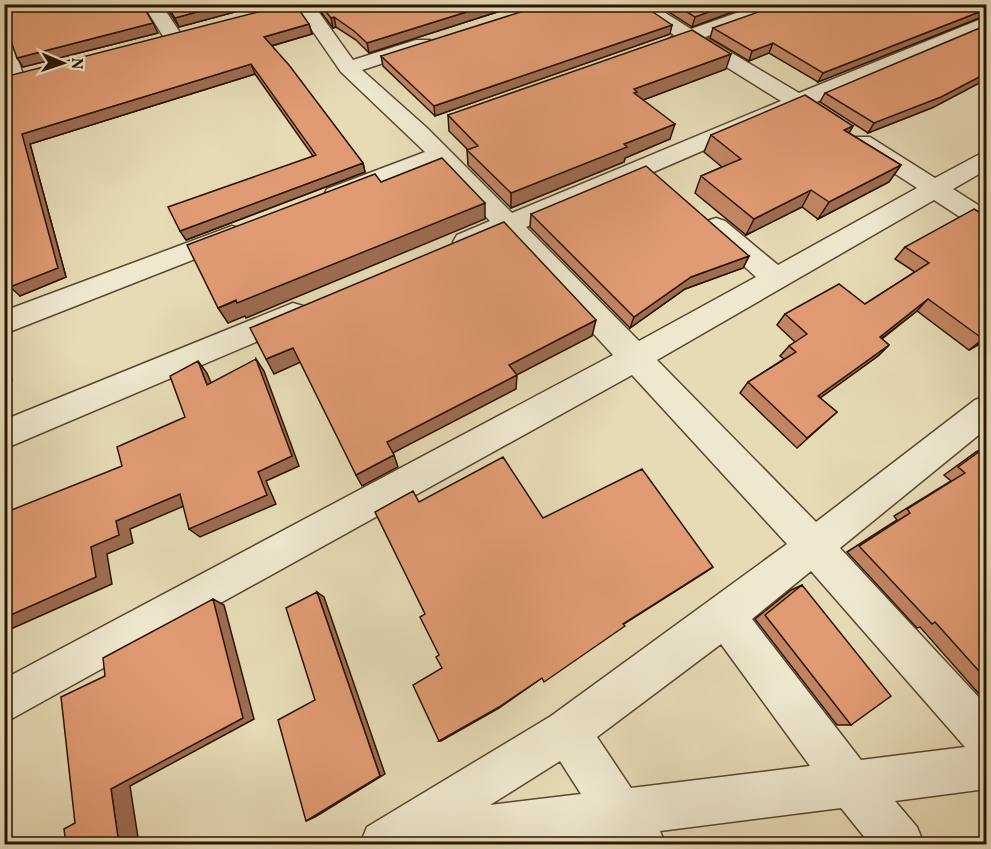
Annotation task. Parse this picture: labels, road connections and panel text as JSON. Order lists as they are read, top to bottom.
{
  "north": "right"
}
